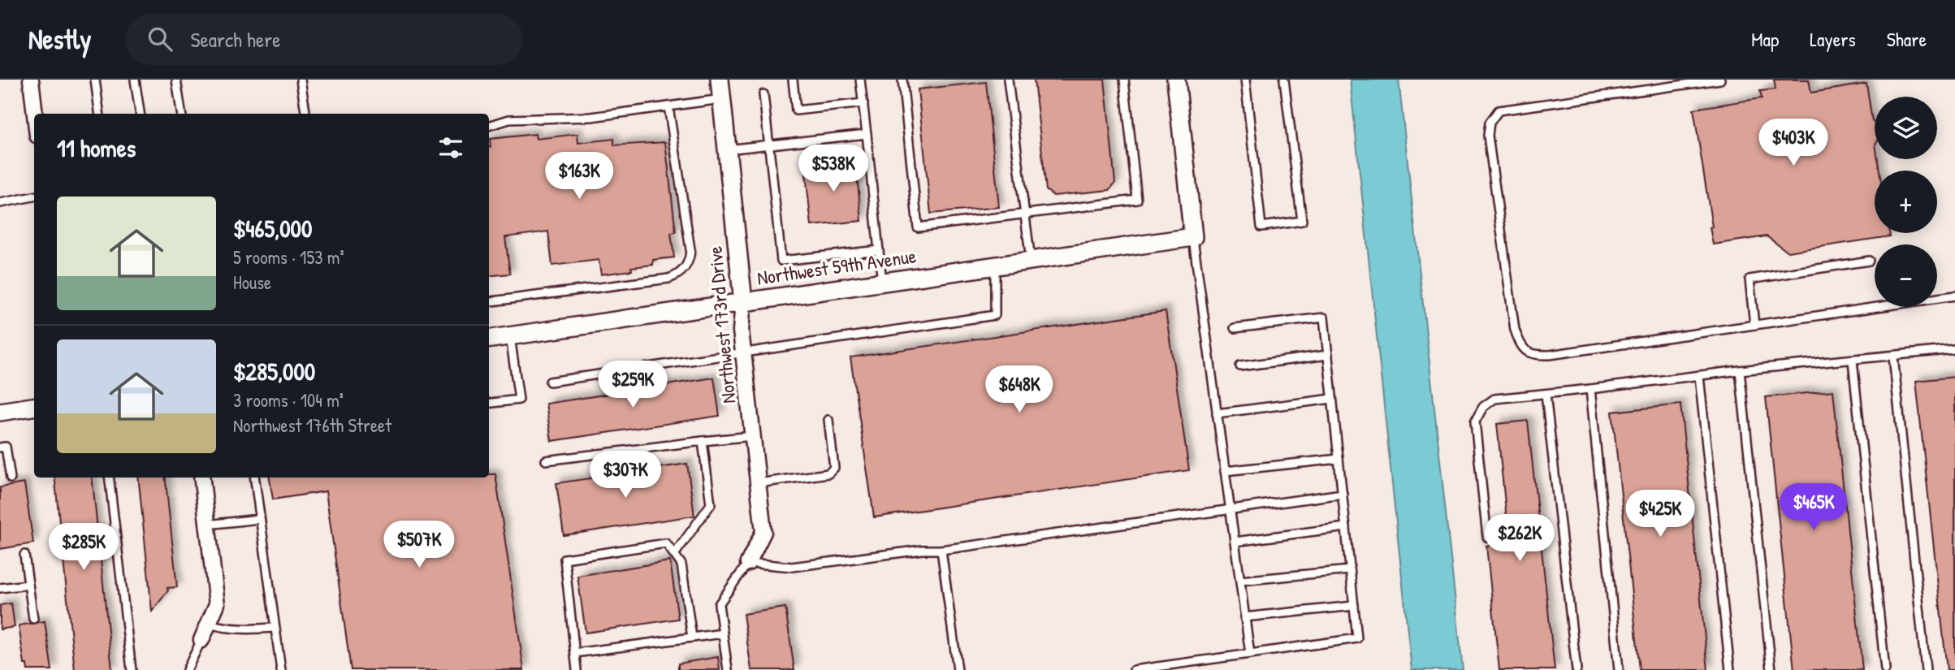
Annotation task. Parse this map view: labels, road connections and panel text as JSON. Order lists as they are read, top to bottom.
{
  "streets": {
    "street": ["Northwest 59th Avenue", "Northwest 173rd Drive"]
  },
  "crossings": [
    ["Northwest 59th Avenue", "Northwest 173rd Drive"]
  ],
  "page": {
    "header": "Nestly",
    "search": "Search here",
    "nav": ["Map", "Layers", "Share"],
    "map_buttons": ["+", "−"],
    "heading": "11 homes",
    "price": [
      "$403K",
      "$538K",
      "$163K",
      "$259K",
      "$648K",
      "$307K",
      "$465K",
      "$425K",
      "$262K",
      "$507K",
      "$285K"
    ],
    "list": [
      {
        "name": "$465,000",
        "note": "5 rooms · 153 m² · House"
      },
      {
        "name": "$285,000",
        "note": "3 rooms · 104 m² · Northwest 176th Street"
      }
    ]
  }
}
